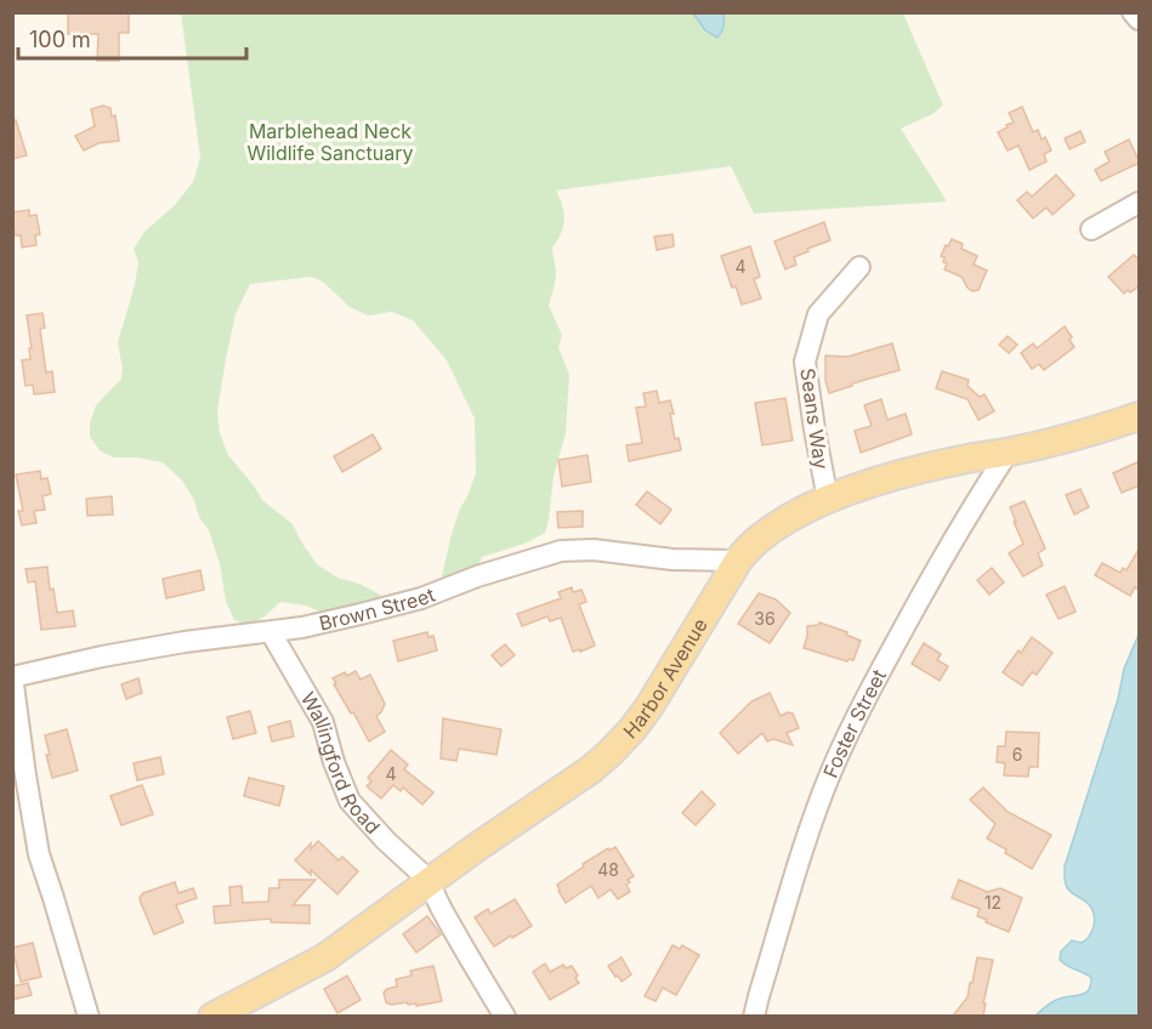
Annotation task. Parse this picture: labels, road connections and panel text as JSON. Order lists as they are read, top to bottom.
{
  "streets": {
    "main road": ["Harbor Avenue"],
    "street": [
      "Seans Way",
      "Brown Street",
      "Foster Street",
      "Wallingford Road"
    ]
  },
  "crossings": [
    ["Seans Way", "Harbor Avenue"],
    ["Brown Street", "Harbor Avenue"],
    ["Brown Street", "Wallingford Road"],
    ["Harbor Avenue", "Foster Street"],
    ["Harbor Avenue", "Wallingford Road"]
  ],
  "parks": ["Marblehead Neck Wildlife Sanctuary"],
  "house_numbers": [
    "4",
    "36",
    "6",
    "4",
    "48",
    "12"
  ],
  "scale_bar": "100 m"
}
